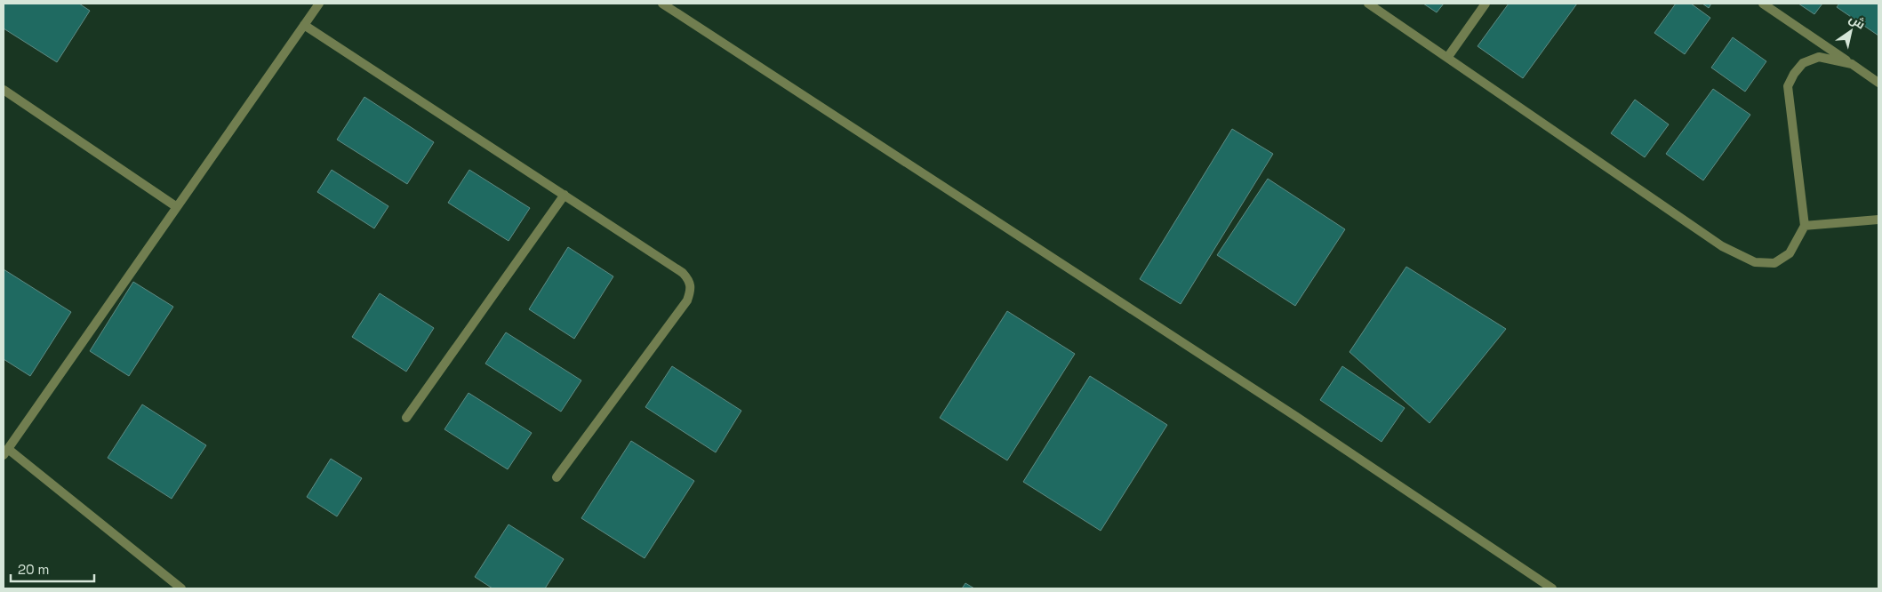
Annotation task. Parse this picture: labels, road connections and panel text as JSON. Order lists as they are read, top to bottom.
{
  "scale_bar": "20 m",
  "north": "top right"
}
